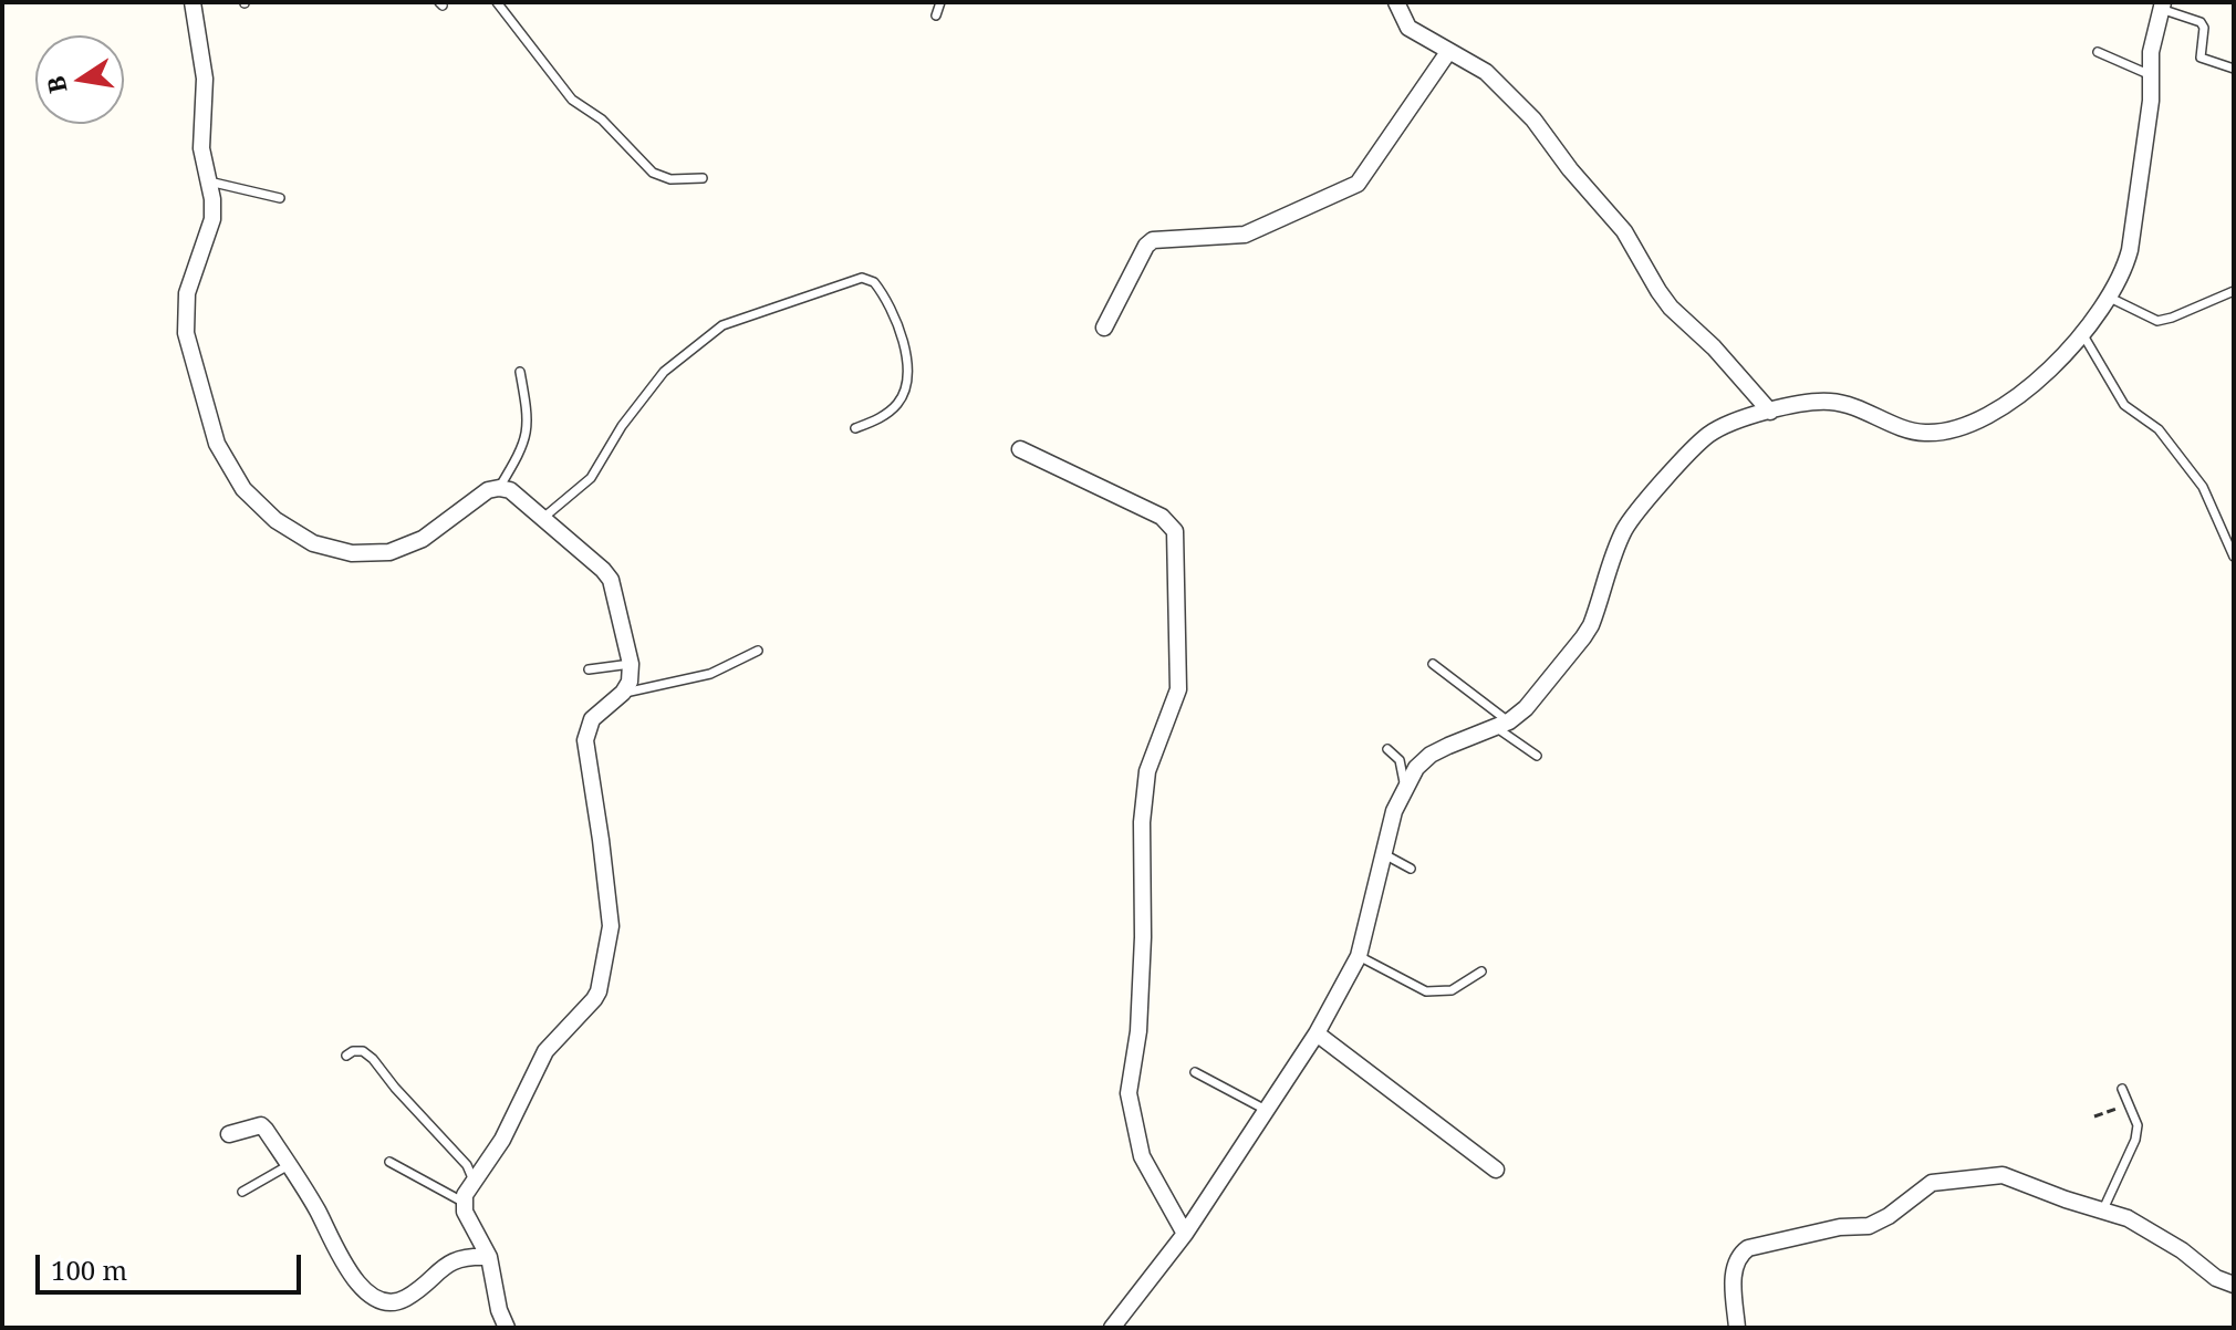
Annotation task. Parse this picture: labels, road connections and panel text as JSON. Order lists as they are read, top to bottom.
{
  "scale_bar": "100 m",
  "north": "left"
}
